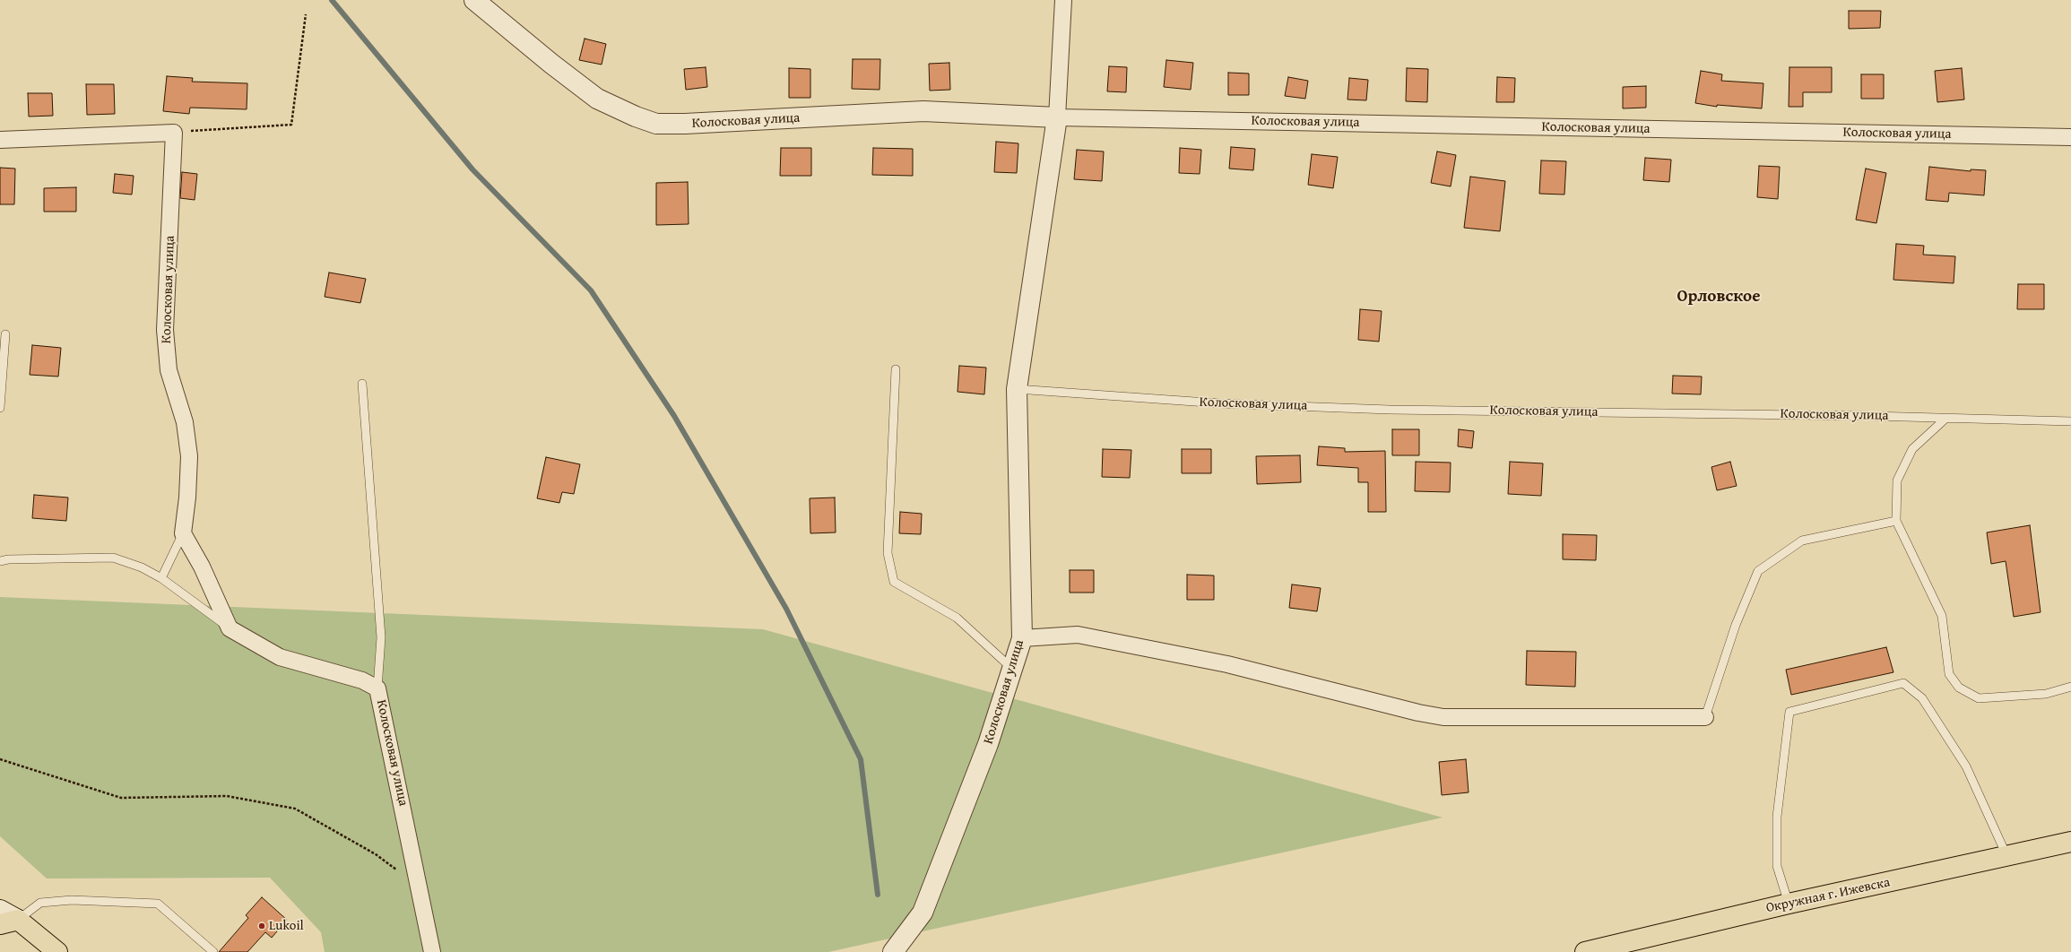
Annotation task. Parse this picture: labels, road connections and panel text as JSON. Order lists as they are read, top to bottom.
{
  "streets": {
    "main road": ["Окружная г. Ижевска"],
    "street": ["Колосковая улица"]
  },
  "districts": ["Орловское"],
  "places": ["Lukoil"]
}
